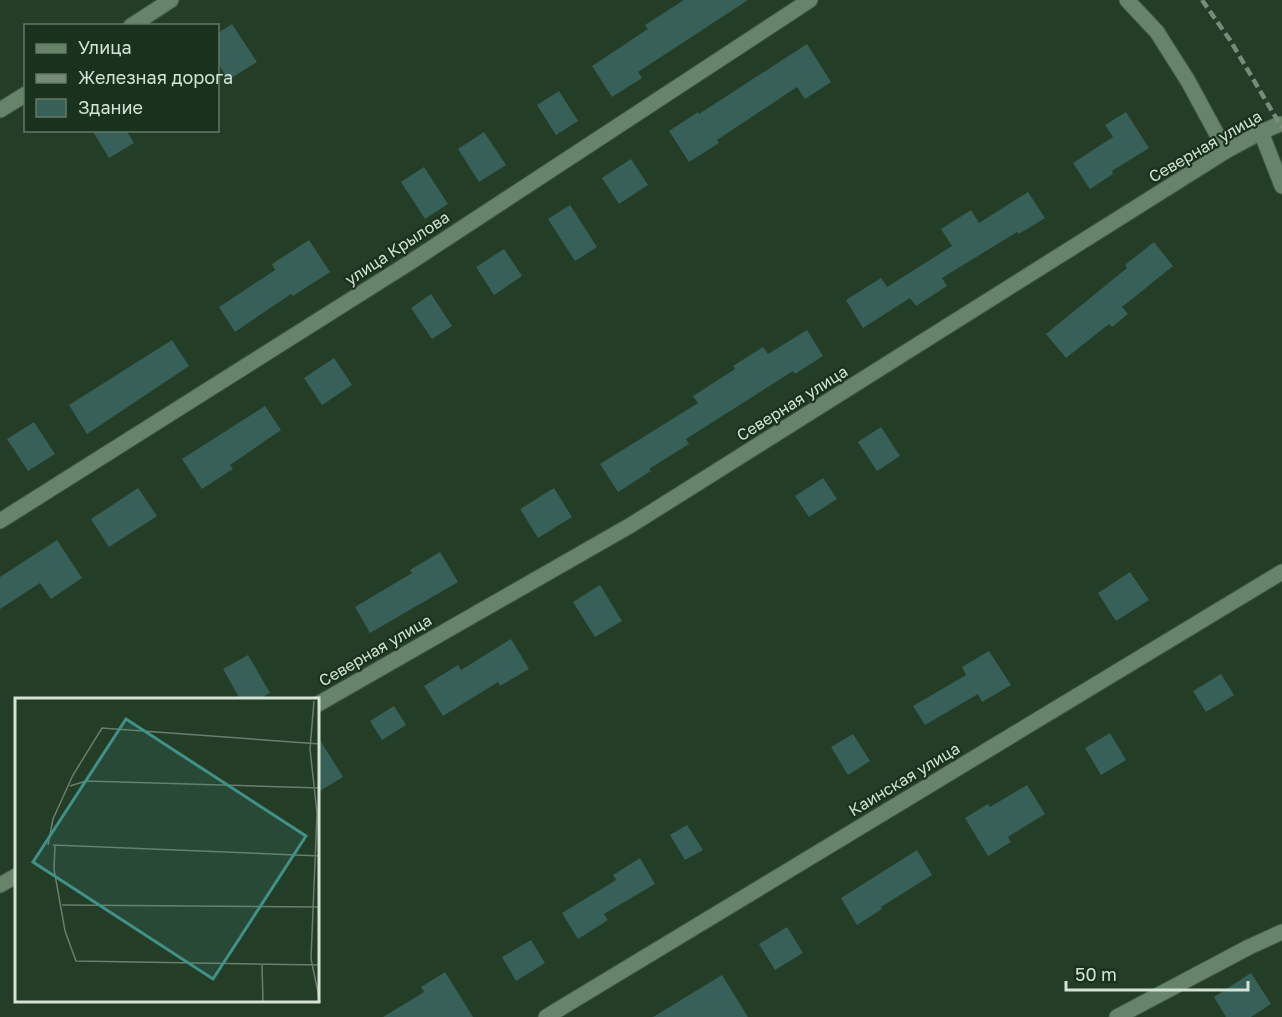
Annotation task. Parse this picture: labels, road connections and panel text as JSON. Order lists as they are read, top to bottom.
{
  "streets": {
    "street": ["Северная улица", "улица Крылова", "Каинская улица"]
  },
  "legend": ["Улица", "Железная дорога", "Здание"],
  "scale_bar": "50 m"
}
